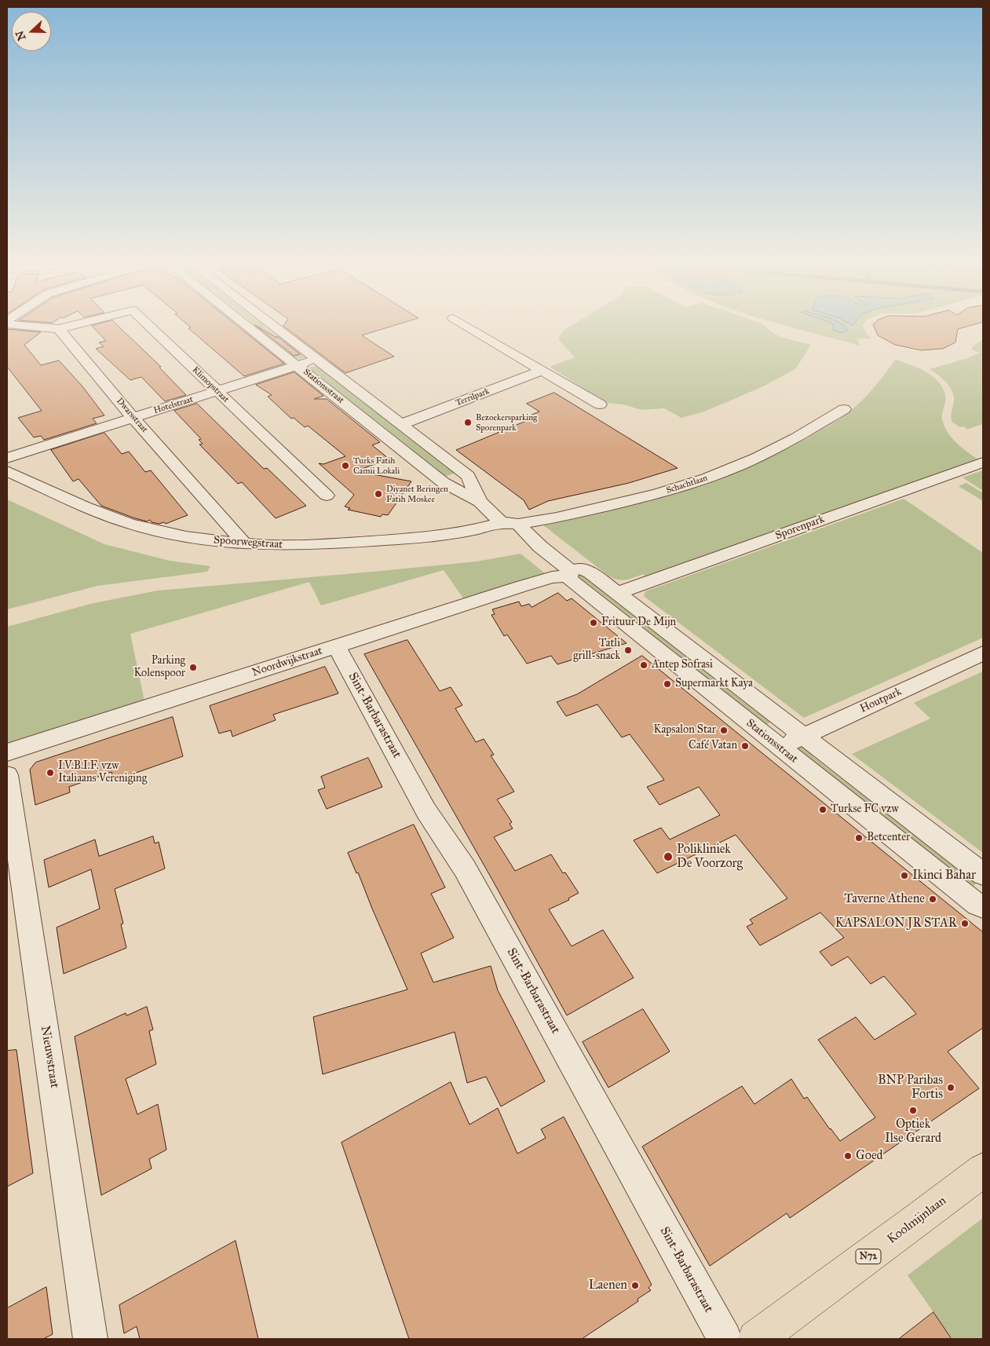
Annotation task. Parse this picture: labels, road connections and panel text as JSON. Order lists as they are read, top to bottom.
{
  "streets": {
    "main road": ["Koolmijnlaan", "N72"],
    "street": [
      "Klimopstraat",
      "Stationsstraat",
      "Terrilpark",
      "Hotelstraat",
      "Dwarsstraat",
      "Schachtlaan",
      "Sporenpark",
      "Spoorwegstraat",
      "Noordwijkstraat",
      "Houtpark",
      "Sint-Barbarastraat",
      "Nieuwstraat"
    ]
  },
  "crossings": [
    ["Klimopstraat", "Hotelstraat"],
    ["Klimopstraat", "Dwarsstraat"],
    ["Stationsstraat", "Terrilpark"],
    ["Stationsstraat", "Hotelstraat"],
    ["Stationsstraat", "Schachtlaan"],
    ["Stationsstraat", "Sporenpark"],
    ["Stationsstraat", "Spoorwegstraat"],
    ["Stationsstraat", "Noordwijkstraat"],
    ["Stationsstraat", "Houtpark"],
    ["Hotelstraat", "Dwarsstraat"],
    ["Noordwijkstraat", "Sint-Barbarastraat"]
  ],
  "places": [
    "Bezoekersparking Sporenpark",
    "Turks Fatih Camii Lokali",
    "Diyanet Beringen Fatih Moskee",
    "Frituur De Mijn",
    "Tatli grill-snack",
    "Antep Sofrasi",
    "Parking Kolenspoor",
    "Supermarkt Kaya",
    "Kapsalon Star",
    "Café Vatan",
    "I.V.B.I.F. vzw Italiaans Vereniging",
    "Turkse FC vzw",
    "Betcenter",
    "Polikliniek De Voorzorg",
    "Ikinci Bahar",
    "Taverne Athene",
    "KAPSALON JR STAR",
    "BNP Paribas Fortis",
    "Optiek Ilse Gerard",
    "Goed",
    "Laenen"
  ],
  "north": "left"
}
